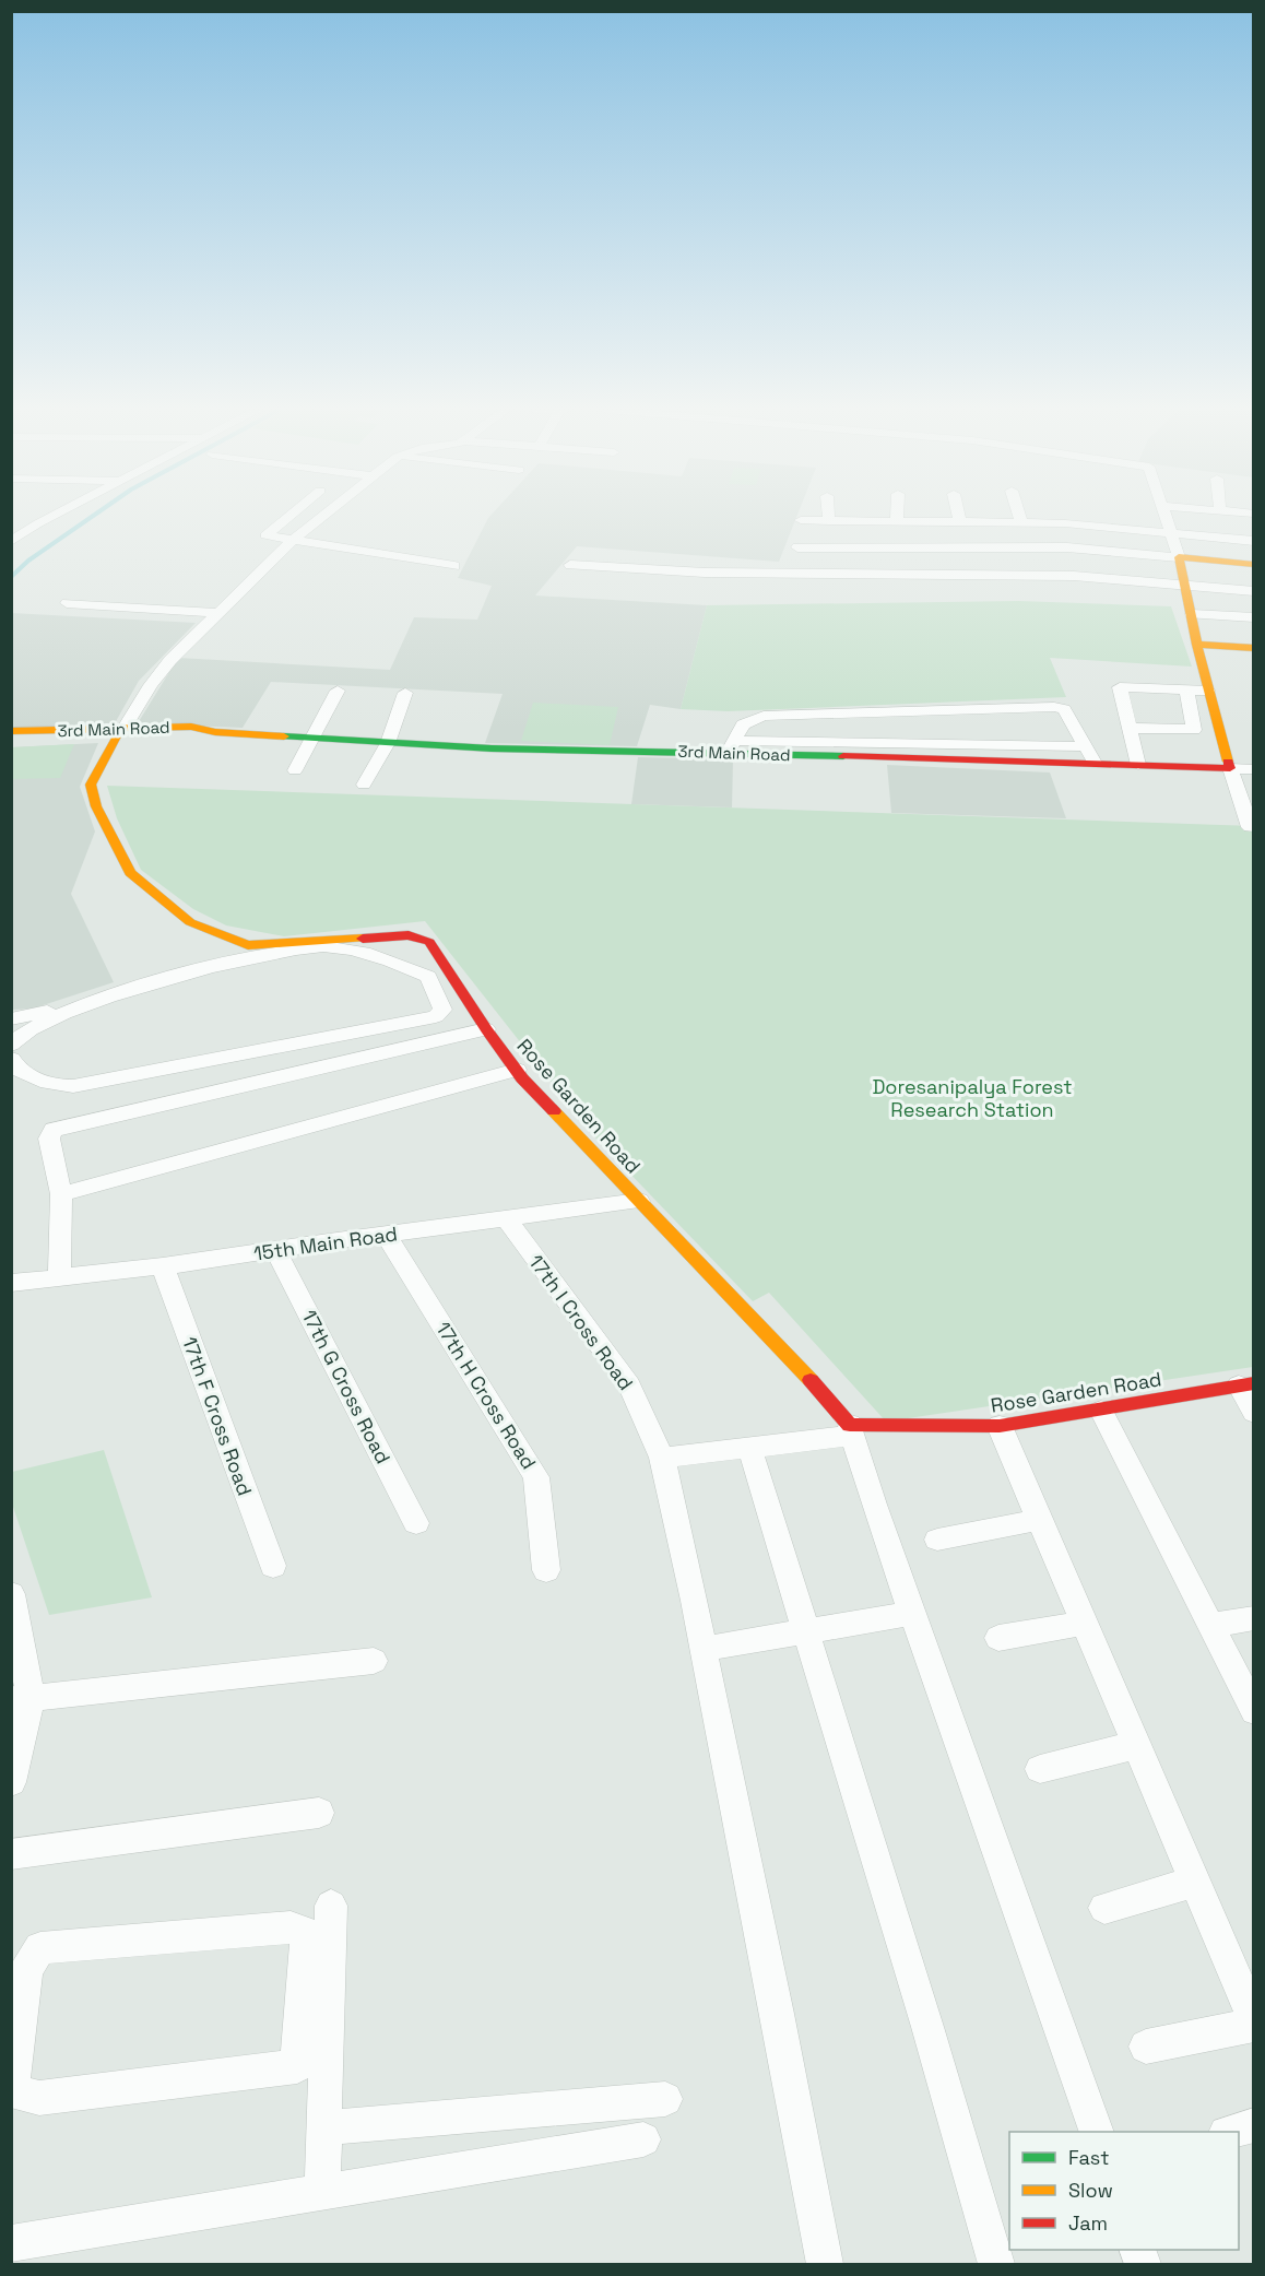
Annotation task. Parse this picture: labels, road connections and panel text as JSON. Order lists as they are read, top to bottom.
{
  "streets": {
    "street": [
      "3rd Main Road",
      "Rose Garden Road",
      "15th Main Road",
      "17th I Cross Road",
      "17th G Cross Road",
      "17th H Cross Road",
      "17th F Cross Road"
    ]
  },
  "crossings": [
    ["3rd Main Road", "Rose Garden Road"],
    ["Rose Garden Road", "15th Main Road"],
    ["15th Main Road", "17th I Cross Road"],
    ["15th Main Road", "17th G Cross Road"],
    ["15th Main Road", "17th H Cross Road"],
    ["15th Main Road", "17th F Cross Road"]
  ],
  "parks": ["Doresanipalya Forest Research Station"],
  "legend": ["Fast", "Slow", "Jam"]
}
